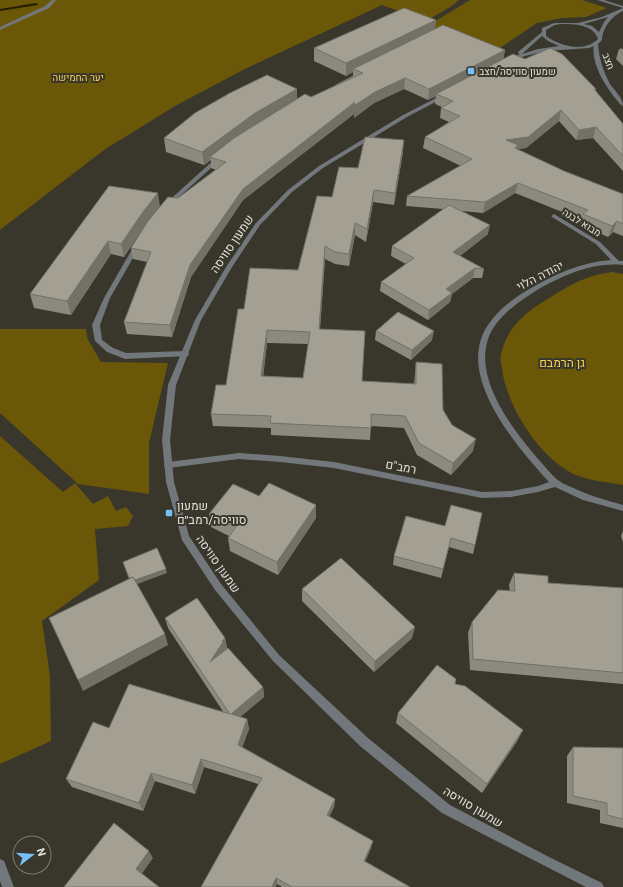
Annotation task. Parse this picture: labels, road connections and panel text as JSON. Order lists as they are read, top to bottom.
{
  "streets": {
    "street": [
      "חצב",
      "מבוא לבנה",
      "שמעון סוויסה",
      "יהודה הלוי",
      "רמב\"ם"
    ]
  },
  "crossings": [
    ["מבוא לבנה", "יהודה הלוי"],
    ["שמעון סוויסה", "רמב\"ם"],
    ["יהודה הלוי", "רמב\"ם"]
  ],
  "parks": ["יער החמישה", "גן הרמבם"],
  "places": {
    "transit": ["שמעון סוויסה/חצב", "שמעון סוויסה/רמב״ם"]
  },
  "north": "right"
}
